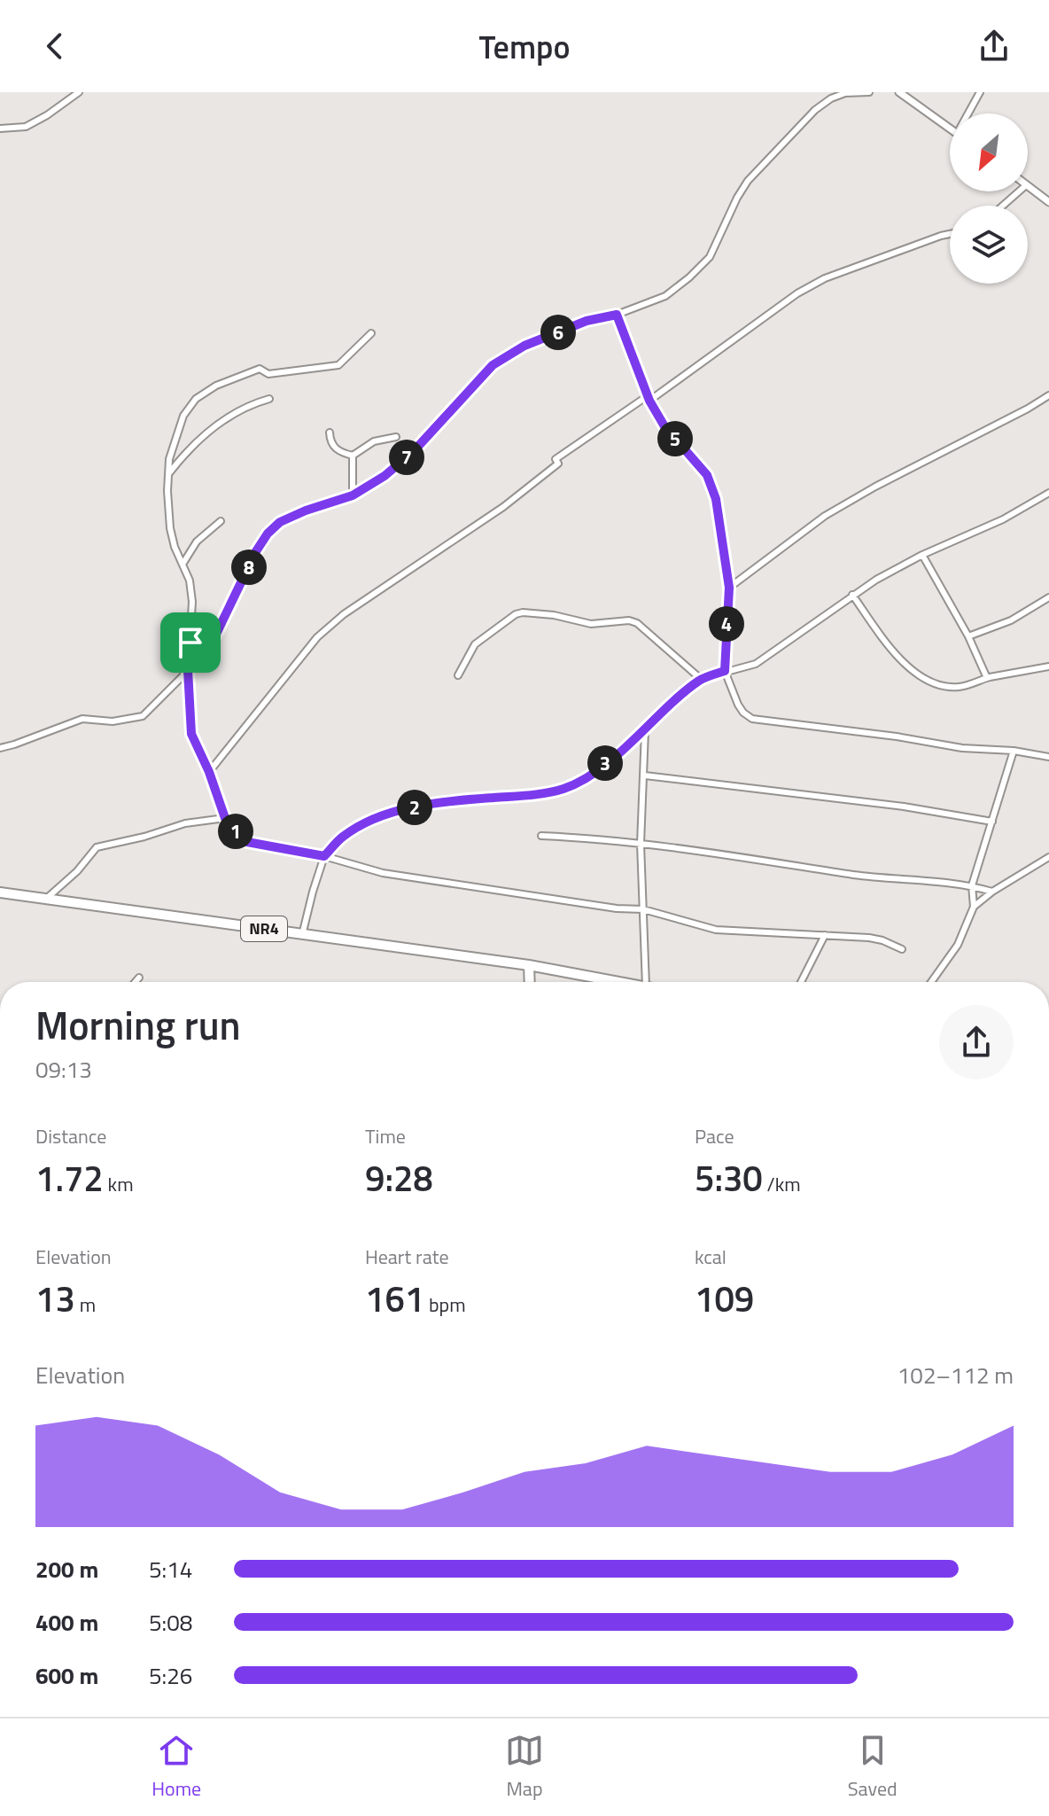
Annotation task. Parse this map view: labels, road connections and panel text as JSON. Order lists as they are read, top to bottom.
{
  "streets": {
    "highway": ["NR4"]
  },
  "north": "bottom left",
  "page": {
    "header": "Tempo",
    "pins": [
      "6",
      "5",
      "7",
      "8",
      "4",
      "3",
      "2",
      "1"
    ],
    "heading": ["Morning run", "09:13"],
    "stats": [
      ["Distance", "1.72 km"],
      ["Time", "9:28"],
      ["Pace", "5:30 /km"],
      ["Elevation", "13 m"],
      ["Heart rate", "161 bpm"],
      ["kcal", "109"]
    ],
    "chart": ["Elevation", "102–112 m"],
    "list": [
      {
        "name": "200 m",
        "note": "5:14"
      },
      {
        "name": "400 m",
        "note": "5:08"
      },
      {
        "name": "600 m",
        "note": "5:26"
      }
    ],
    "tabs": ["Home", "Map", "Saved"]
  }
}
